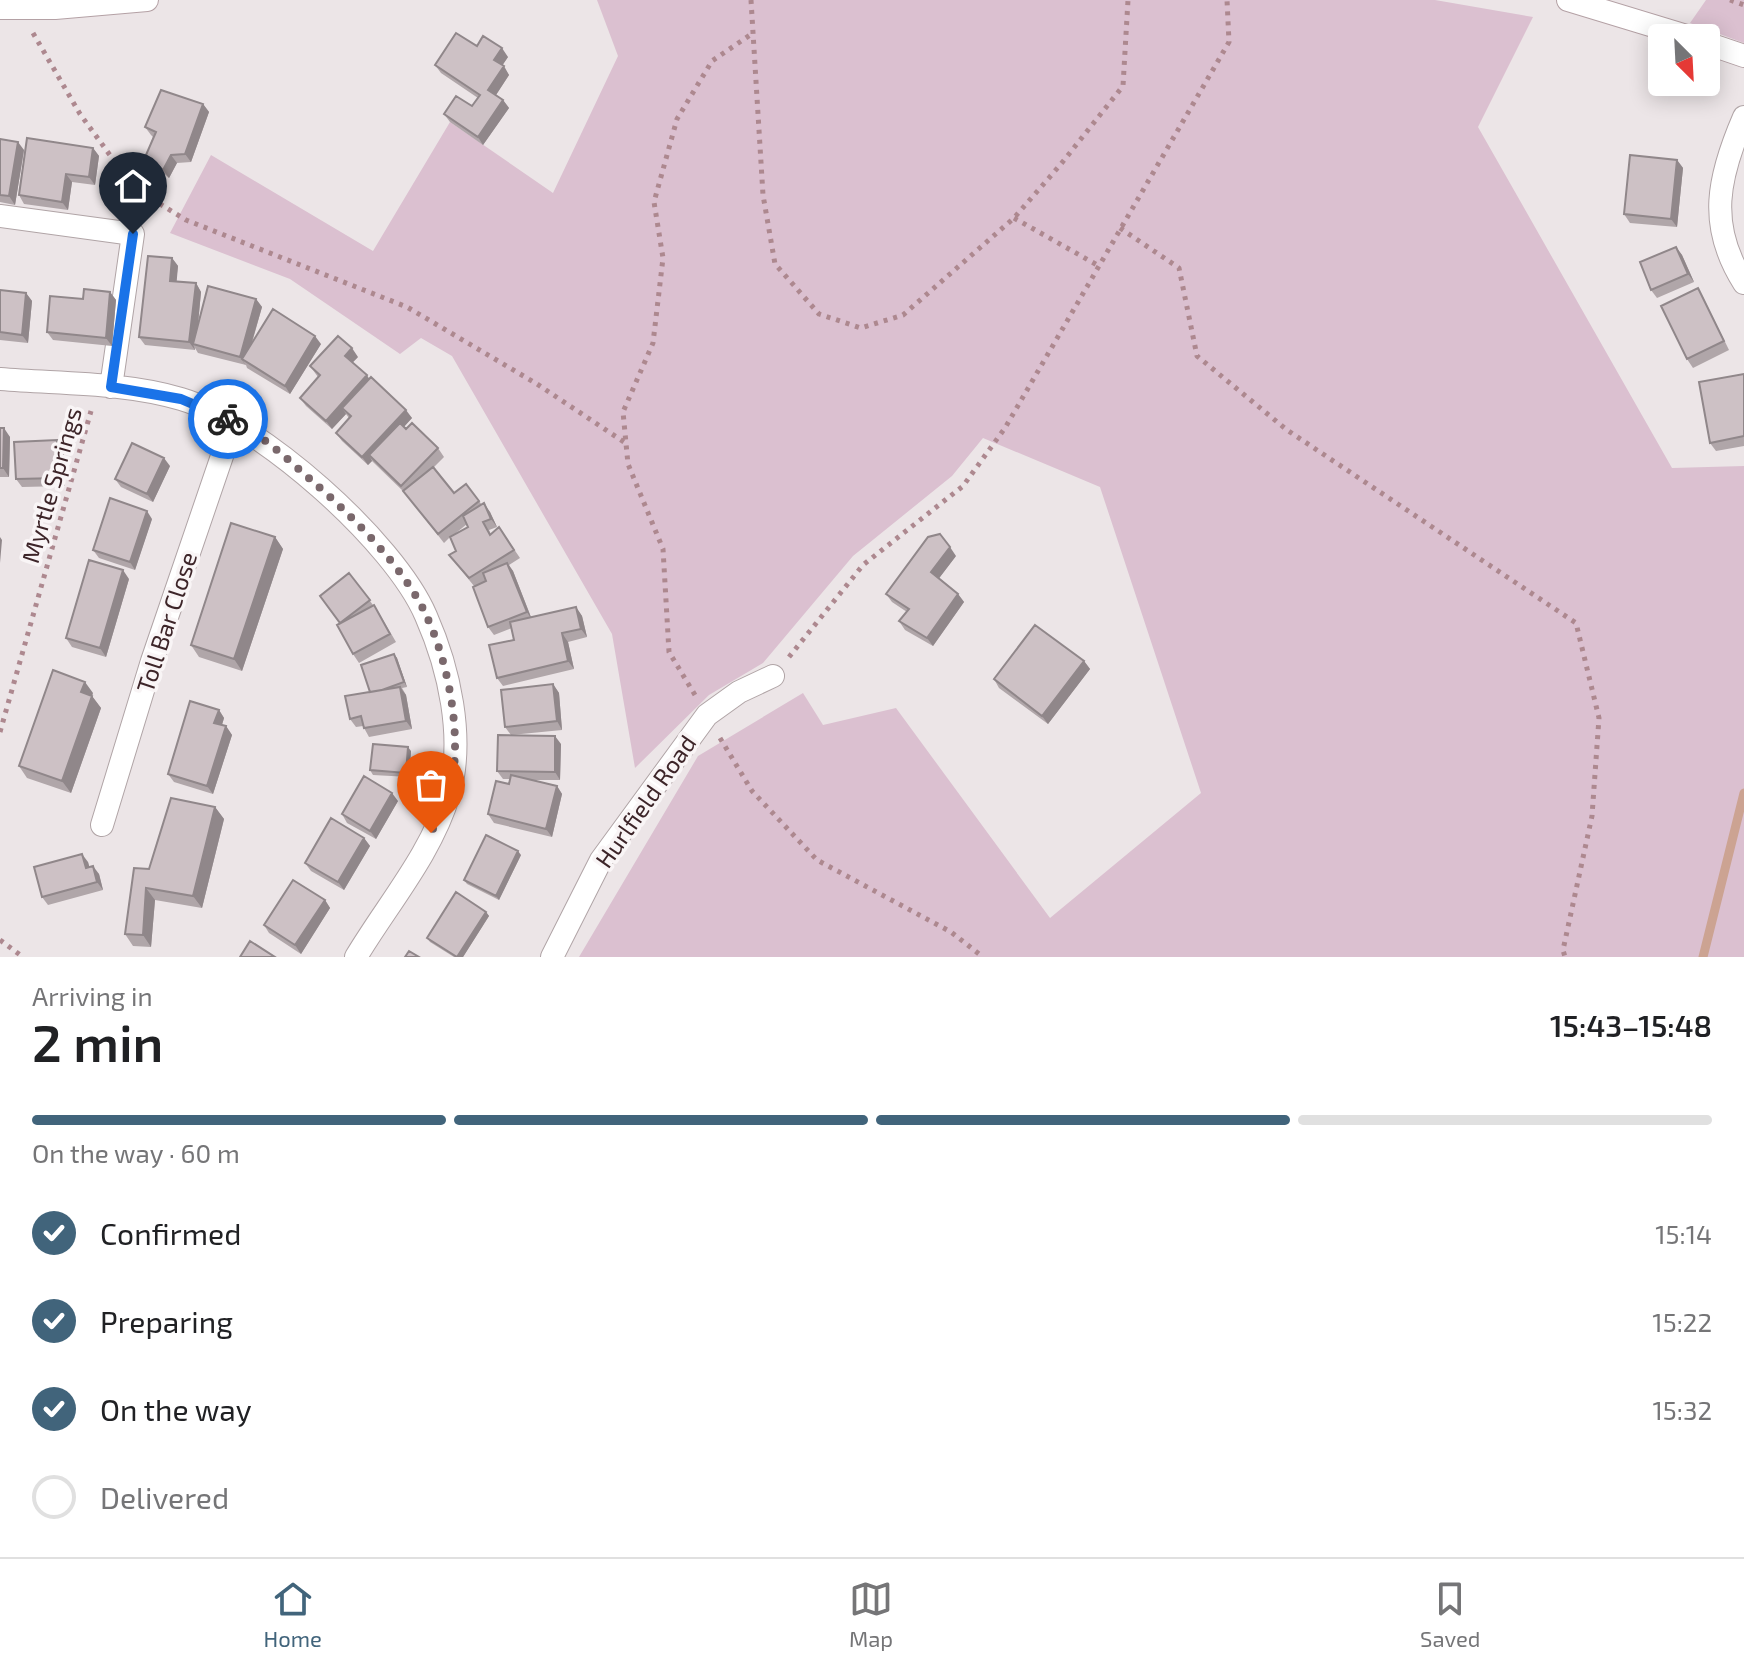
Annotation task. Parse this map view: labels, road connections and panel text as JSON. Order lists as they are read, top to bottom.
{
  "streets": {
    "street": ["Toll Bar Close", "Hurlfield Road"],
    "path": ["Myrtle Springs"]
  },
  "north": "bottom right",
  "page": {
    "heading": ["2 min", "Arriving in", "15:43–15:48"],
    "bar": "On the way · 60 m",
    "list": [
      ["Confirmed", "15:14"],
      ["Preparing", "15:22"],
      ["On the way", "15:32"],
      "Delivered"
    ],
    "tabs": ["Home", "Map", "Saved"]
  }
}
